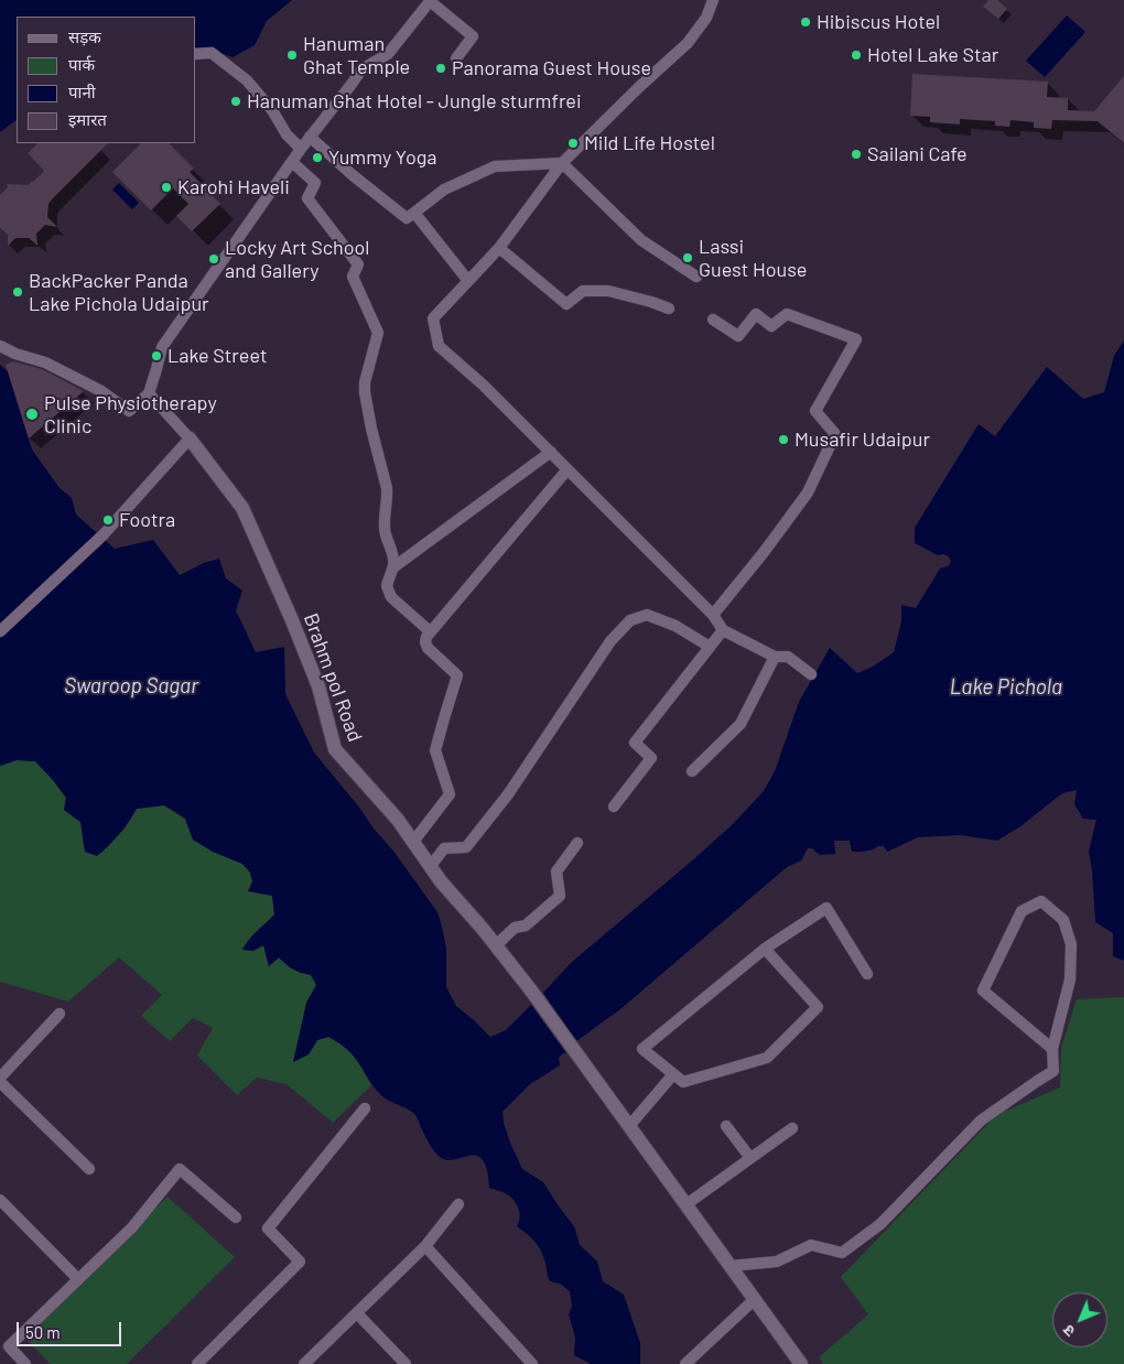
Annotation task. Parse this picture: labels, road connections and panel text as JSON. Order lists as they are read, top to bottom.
{
  "streets": {
    "street": ["Brahm pol Road"]
  },
  "water": ["Swaroop Sagar", "Lake Pichola"],
  "places": [
    "Hibiscus Hotel",
    "Hanuman Ghat Temple",
    "Hotel Lake Star",
    "Panorama Guest House",
    "Hanuman Ghat Hotel - Jungle sturmfrei",
    "Mild Life Hostel",
    "Sailani Cafe",
    "Yummy Yoga",
    "Karohi Haveli",
    "Lassi Guest House",
    "Locky Art School and Gallery",
    "BackPacker Panda Lake Pichola Udaipur",
    "Lake Street",
    "Pulse Physiotherapy Clinic",
    "Musafir Udaipur",
    "Footra"
  ],
  "legend": [
    "सड़क",
    "पार्क",
    "पानी",
    "इमारत"
  ],
  "scale_bar": "50 m",
  "north": "bottom left"
}
